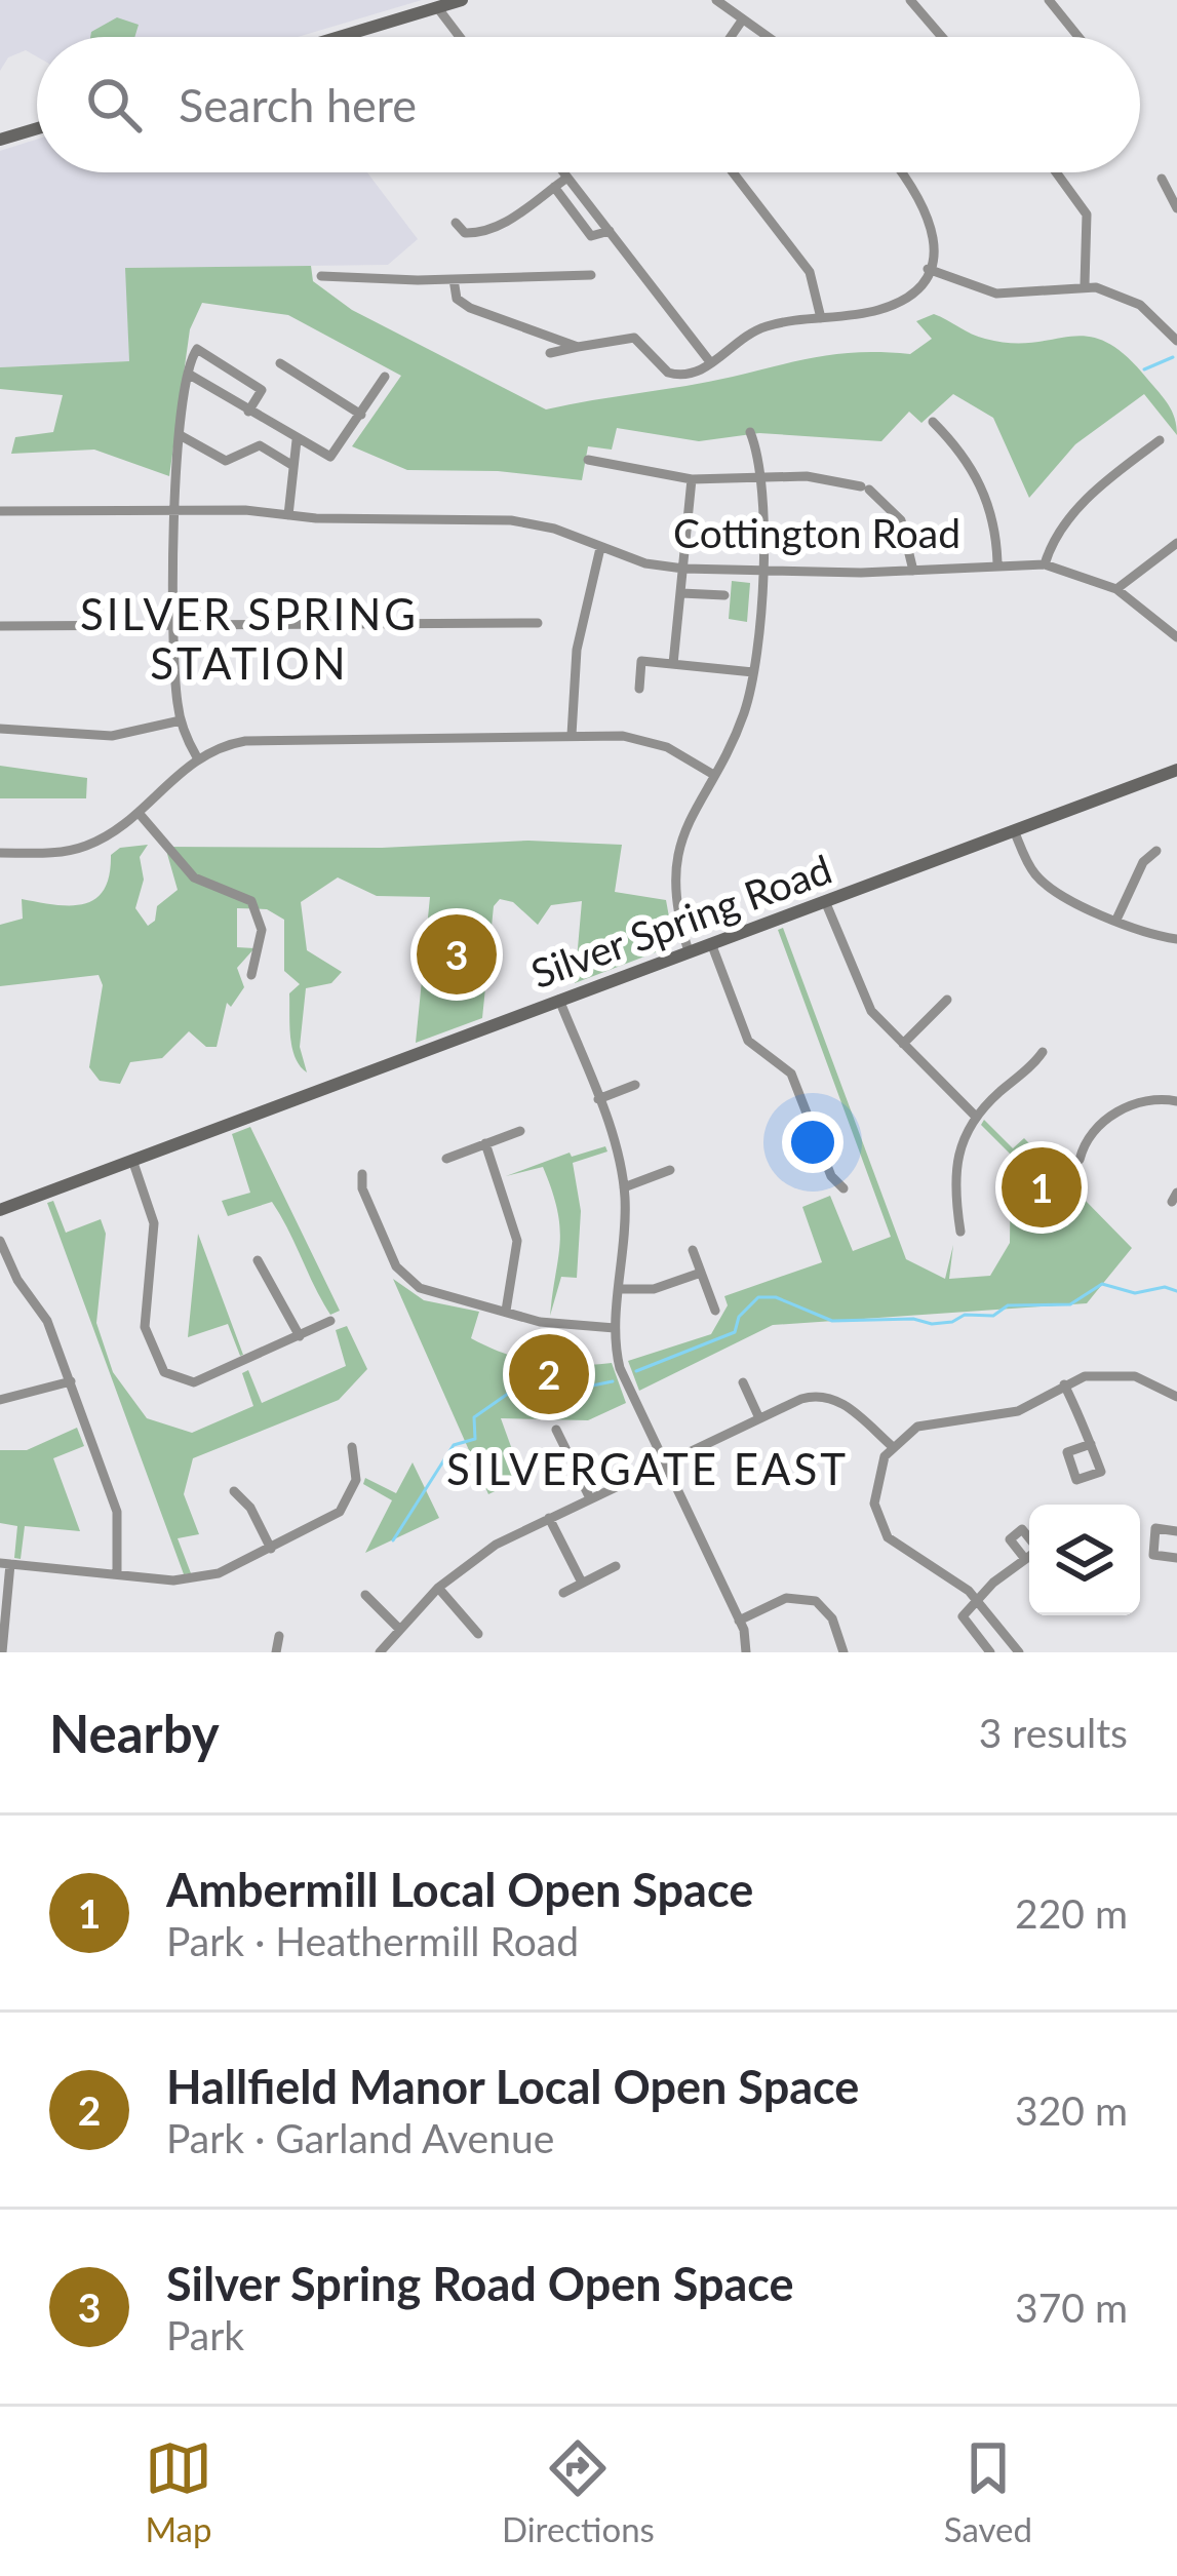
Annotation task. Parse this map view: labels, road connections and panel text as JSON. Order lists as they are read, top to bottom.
{
  "streets": {
    "main road": ["Silver Spring Road"],
    "street": ["Cottington Road"]
  },
  "districts": ["SILVER SPRING STATION", "SILVERGATE EAST"],
  "page": {
    "search": "Search here",
    "pins": ["3", "1", "2"],
    "heading": ["Nearby", "3 results"],
    "list": [
      {
        "mark": "1",
        "name": "Ambermill Local Open Space",
        "note": "Park · Heathermill Road",
        "value": "220 m"
      },
      {
        "mark": "2",
        "name": "Hallfield Manor Local Open Space",
        "note": "Park · Garland Avenue",
        "value": "320 m"
      },
      {
        "mark": "3",
        "name": "Silver Spring Road Open Space",
        "note": "Park",
        "value": "370 m"
      }
    ],
    "nav": ["Map", "Directions", "Saved"]
  }
}
